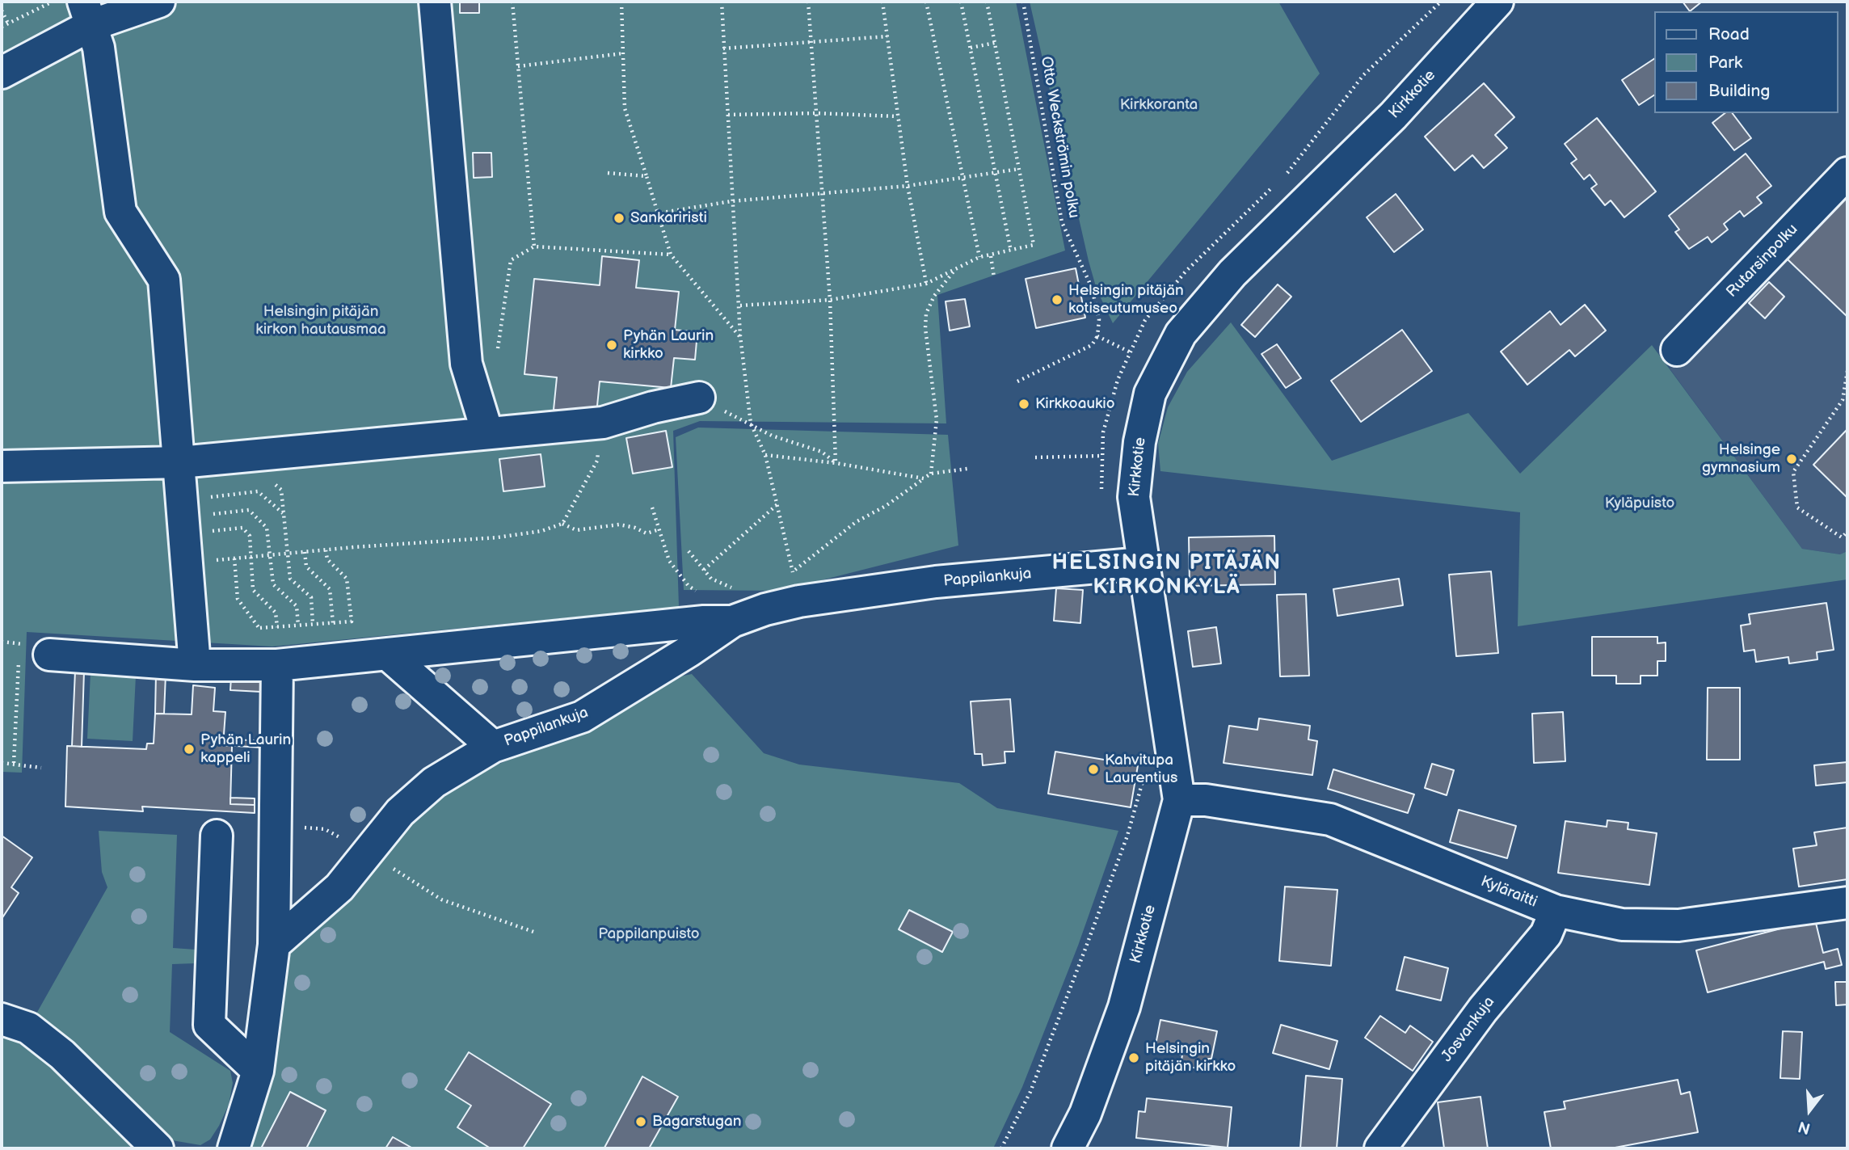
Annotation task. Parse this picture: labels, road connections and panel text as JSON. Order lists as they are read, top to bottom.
{
  "streets": {
    "street": [
      "Kirkkotie",
      "Rutarsinpolku",
      "Pappilankuja",
      "Kyläraitti",
      "Josvankuja"
    ],
    "path": ["Otto Weckströmin polku"]
  },
  "crossings": [
    ["Kirkkotie", "Pappilankuja"],
    ["Kirkkotie", "Kyläraitti"],
    ["Kyläraitti", "Josvankuja"]
  ],
  "districts": ["HELSINGIN PITÄJÄN KIRKONKYLÄ"],
  "parks": [
    "Kirkkoranta",
    "Helsingin pitäjän kirkon hautausmaa",
    "Kyläpuisto",
    "Pappilanpuisto"
  ],
  "places": [
    "Sankariristi",
    "Helsingin pitäjän kotiseutumuseo",
    "Pyhän Laurin kirkko",
    "Kirkkoaukio",
    "Helsinge gymnasium",
    "Pyhän Laurin kappeli",
    "Kahvitupa Laurentius",
    "Helsingin pitäjän kirkko",
    "Bagarstugan"
  ],
  "legend": ["Road", "Park", "Building"],
  "north": "bottom"
}
